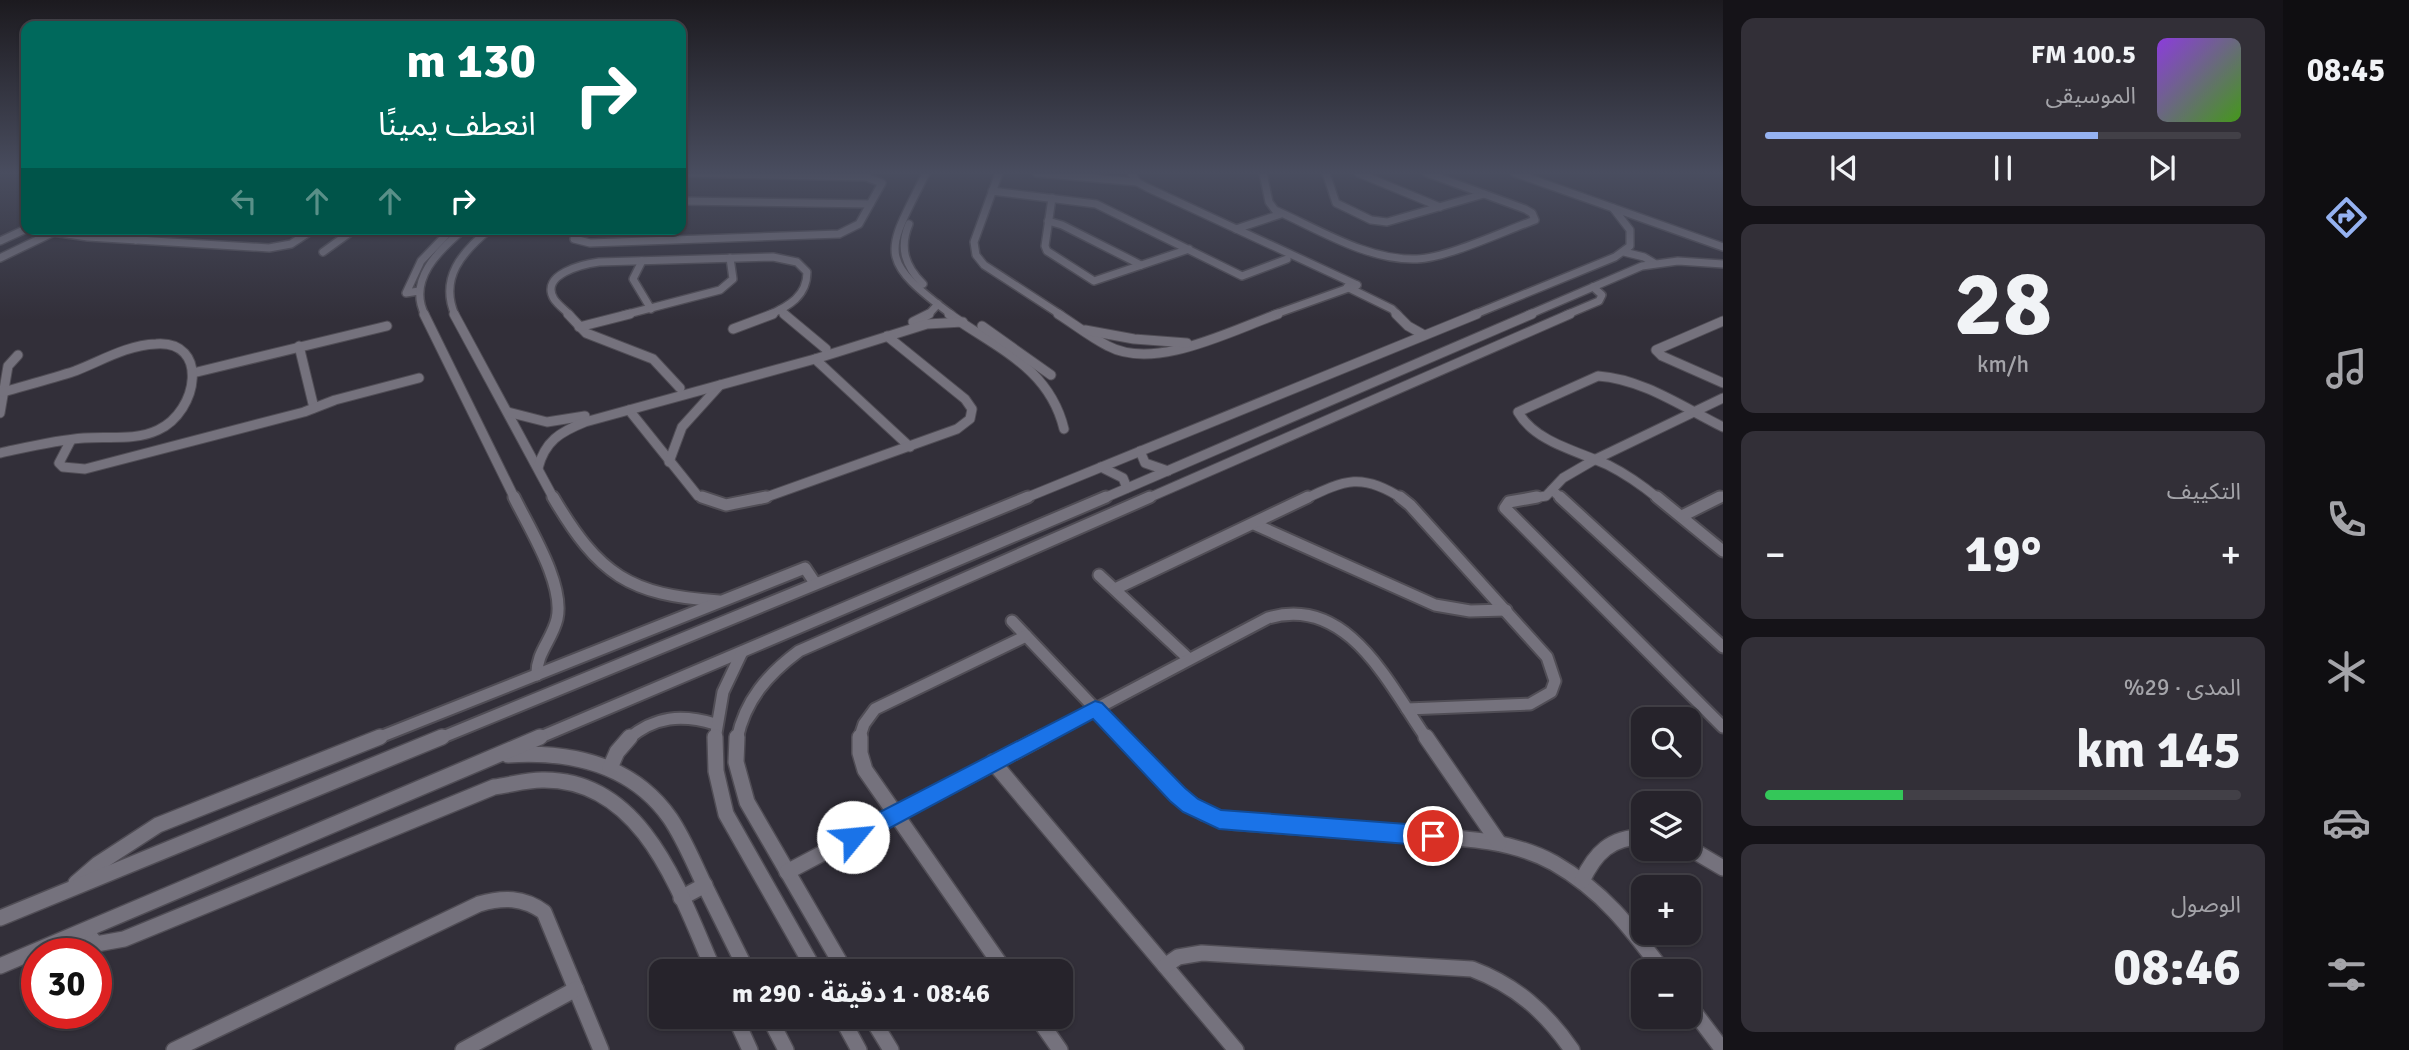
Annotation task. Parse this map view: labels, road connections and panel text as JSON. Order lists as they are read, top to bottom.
{
  "page": {
    "tabs": "08:45",
    "turn": ["130 m", "انعطف يمينًا"],
    "song": ["100.5 FM", "الموسيقى"],
    "tile": [
      ["28", "km/h"],
      "التكييف",
      ["المدى · 29%", "145 km"],
      ["الوصول", "08:46"]
    ],
    "heat": ["−", "19°", "+"],
    "map_buttons": ["+", "−"],
    "limit": "30",
    "trip": "08:46 · 1 دقيقة · 290 m"
  }
}
